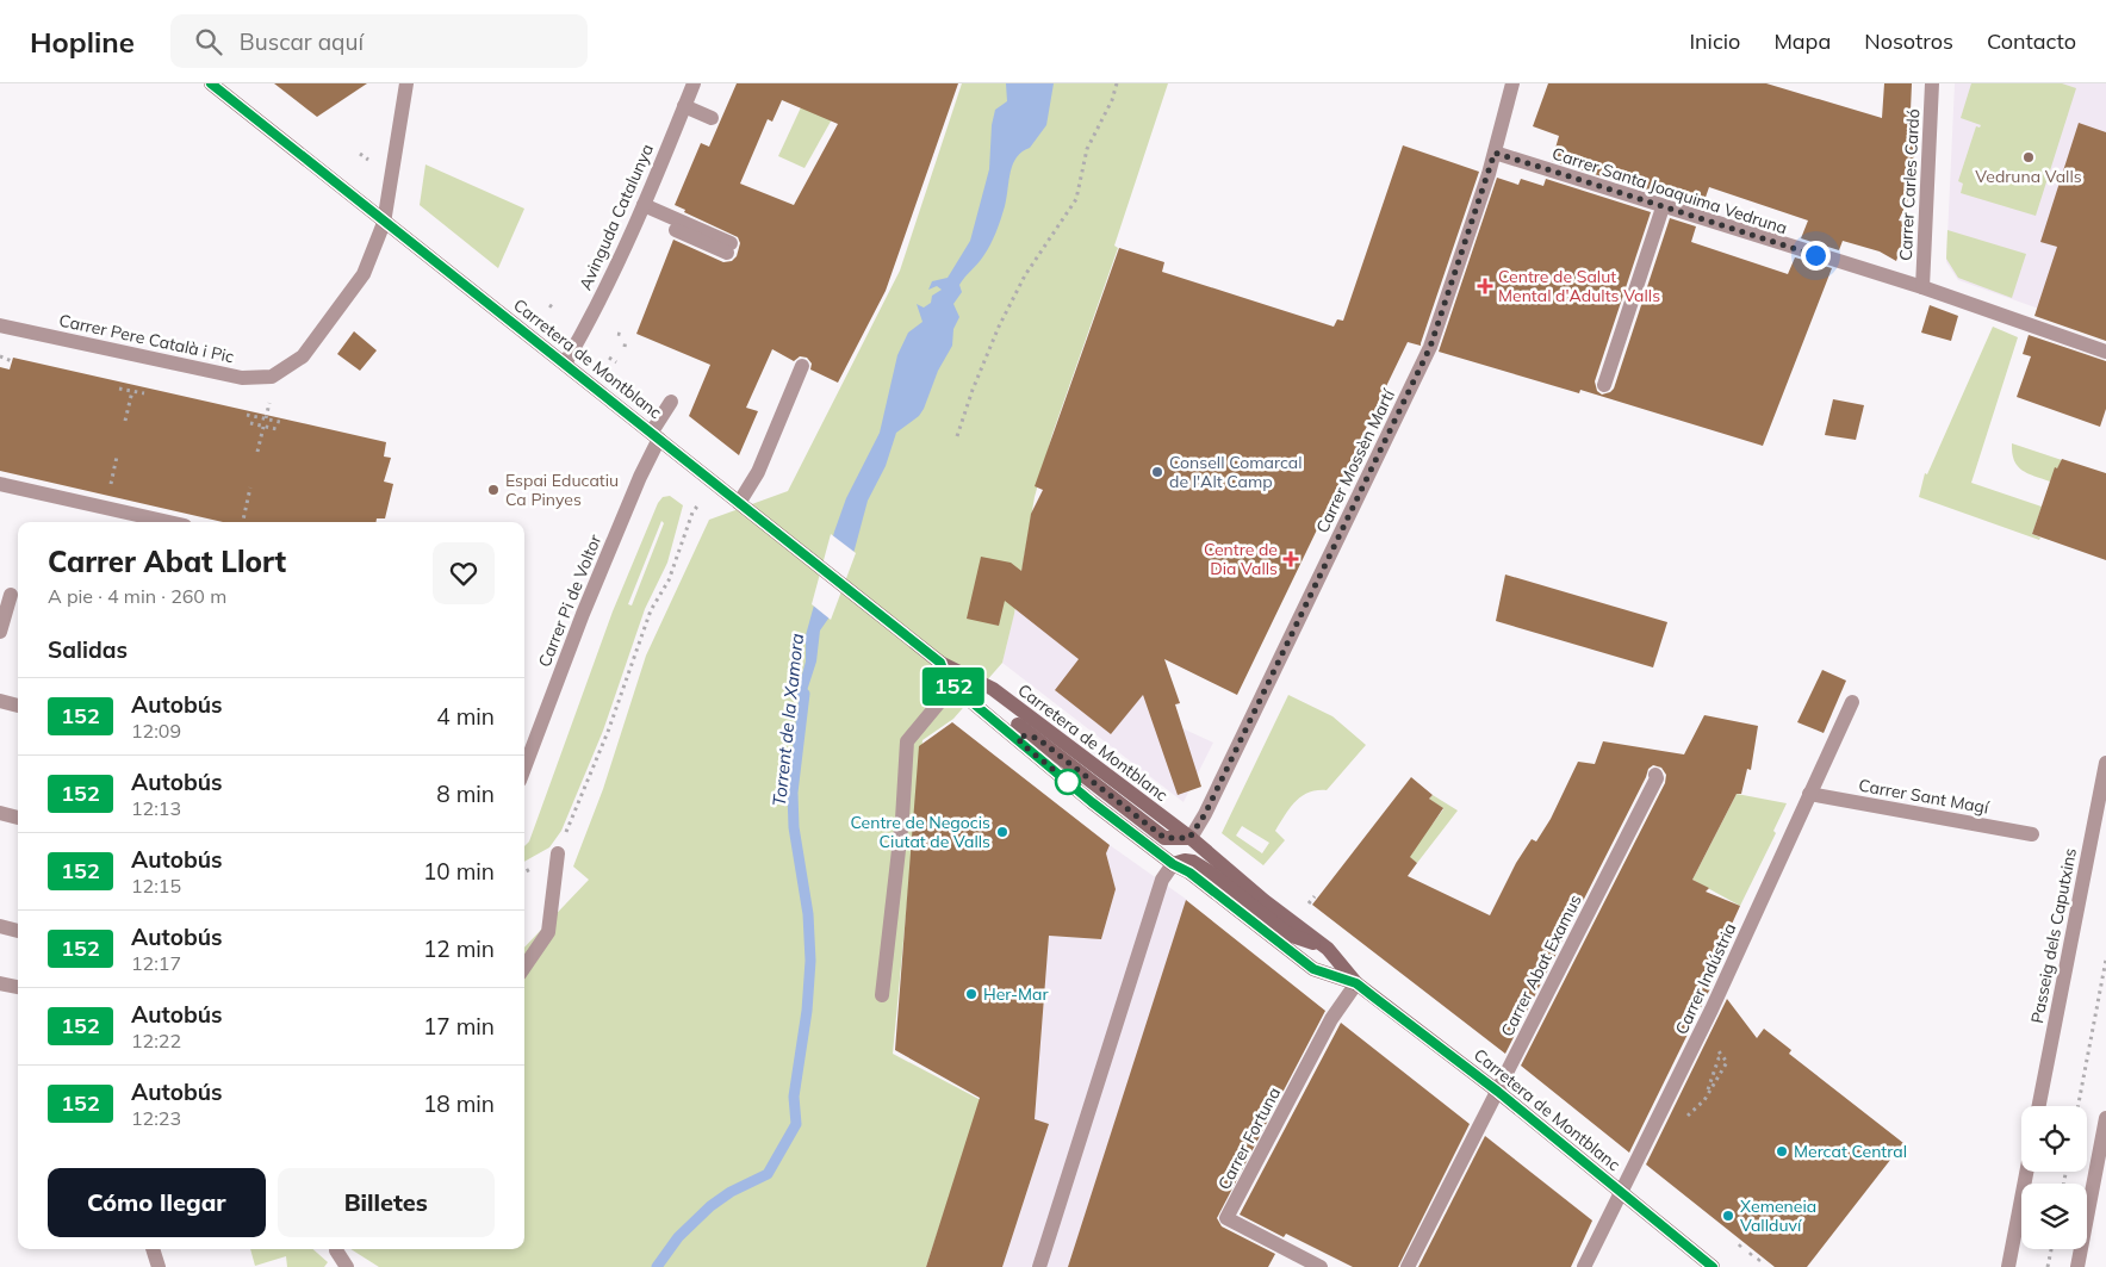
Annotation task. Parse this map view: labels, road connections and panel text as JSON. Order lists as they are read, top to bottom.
{
  "streets": {
    "main road": ["Carretera de Montblanc"],
    "street": [
      "Carrer Carles Cardó",
      "Carrer Santa Joaquima Vedruna",
      "Avinguda Catalunya",
      "Carrer Pere Català i Pic",
      "Carrer Mossèn Martí",
      "Carrer Pi de Voltor",
      "Carrer Sant Magí",
      "Passeig dels Caputxins",
      "Carrer Abat Examus",
      "Carrer Indústria",
      "Carrer Fortuna"
    ]
  },
  "crossings": [
    ["Carrer Carles Cardó", "Carrer Santa Joaquima Vedruna"],
    ["Carrer Santa Joaquima Vedruna", "Carrer Mossèn Martí"],
    ["Avinguda Catalunya", "Carretera de Montblanc"],
    ["Carrer Pere Català i Pic", "Carretera de Montblanc"],
    ["Carretera de Montblanc", "Carrer Mossèn Martí"],
    ["Carretera de Montblanc", "Carrer Pi de Voltor"],
    ["Carretera de Montblanc", "Carrer Abat Examus"],
    ["Carretera de Montblanc", "Carrer Indústria"],
    ["Carretera de Montblanc", "Carrer Fortuna"],
    ["Carrer Sant Magí", "Carrer Indústria"]
  ],
  "water": ["Torrent de la Xamora"],
  "places": {
    "other": [
      "Vedruna Valls",
      "Consell Comarcal de l'Alt Camp",
      "Espai Educatiu Ca Pinyes",
      "Centre de Negocis Ciutat de Valls",
      "Her-Mar",
      "Mercat Central",
      "Xemeneia Vallduví"
    ],
    "health": ["Centre de Salut Mental d'Adults Valls", "Centre de Dia Valls"]
  },
  "lines": ["bus line 152"],
  "page": {
    "header": "Hopline",
    "search": "Buscar aquí",
    "nav": [
      "Inicio",
      "Mapa",
      "Nosotros",
      "Contacto"
    ],
    "on_map": "152",
    "heading": [
      ["Carrer Abat Llort", "A pie · 4 min · 260 m"],
      "Salidas"
    ],
    "list": [
      {
        "mark": "152",
        "name": "Autobús",
        "note": "12:09",
        "value": "4 min"
      },
      {
        "mark": "152",
        "name": "Autobús",
        "note": "12:13",
        "value": "8 min"
      },
      {
        "mark": "152",
        "name": "Autobús",
        "note": "12:15",
        "value": "10 min"
      },
      {
        "mark": "152",
        "name": "Autobús",
        "note": "12:17",
        "value": "12 min"
      },
      {
        "mark": "152",
        "name": "Autobús",
        "note": "12:22",
        "value": "17 min"
      },
      {
        "mark": "152",
        "name": "Autobús",
        "note": "12:23",
        "value": "18 min"
      }
    ],
    "buttons": ["Cómo llegar", "Billetes"]
  }
}
